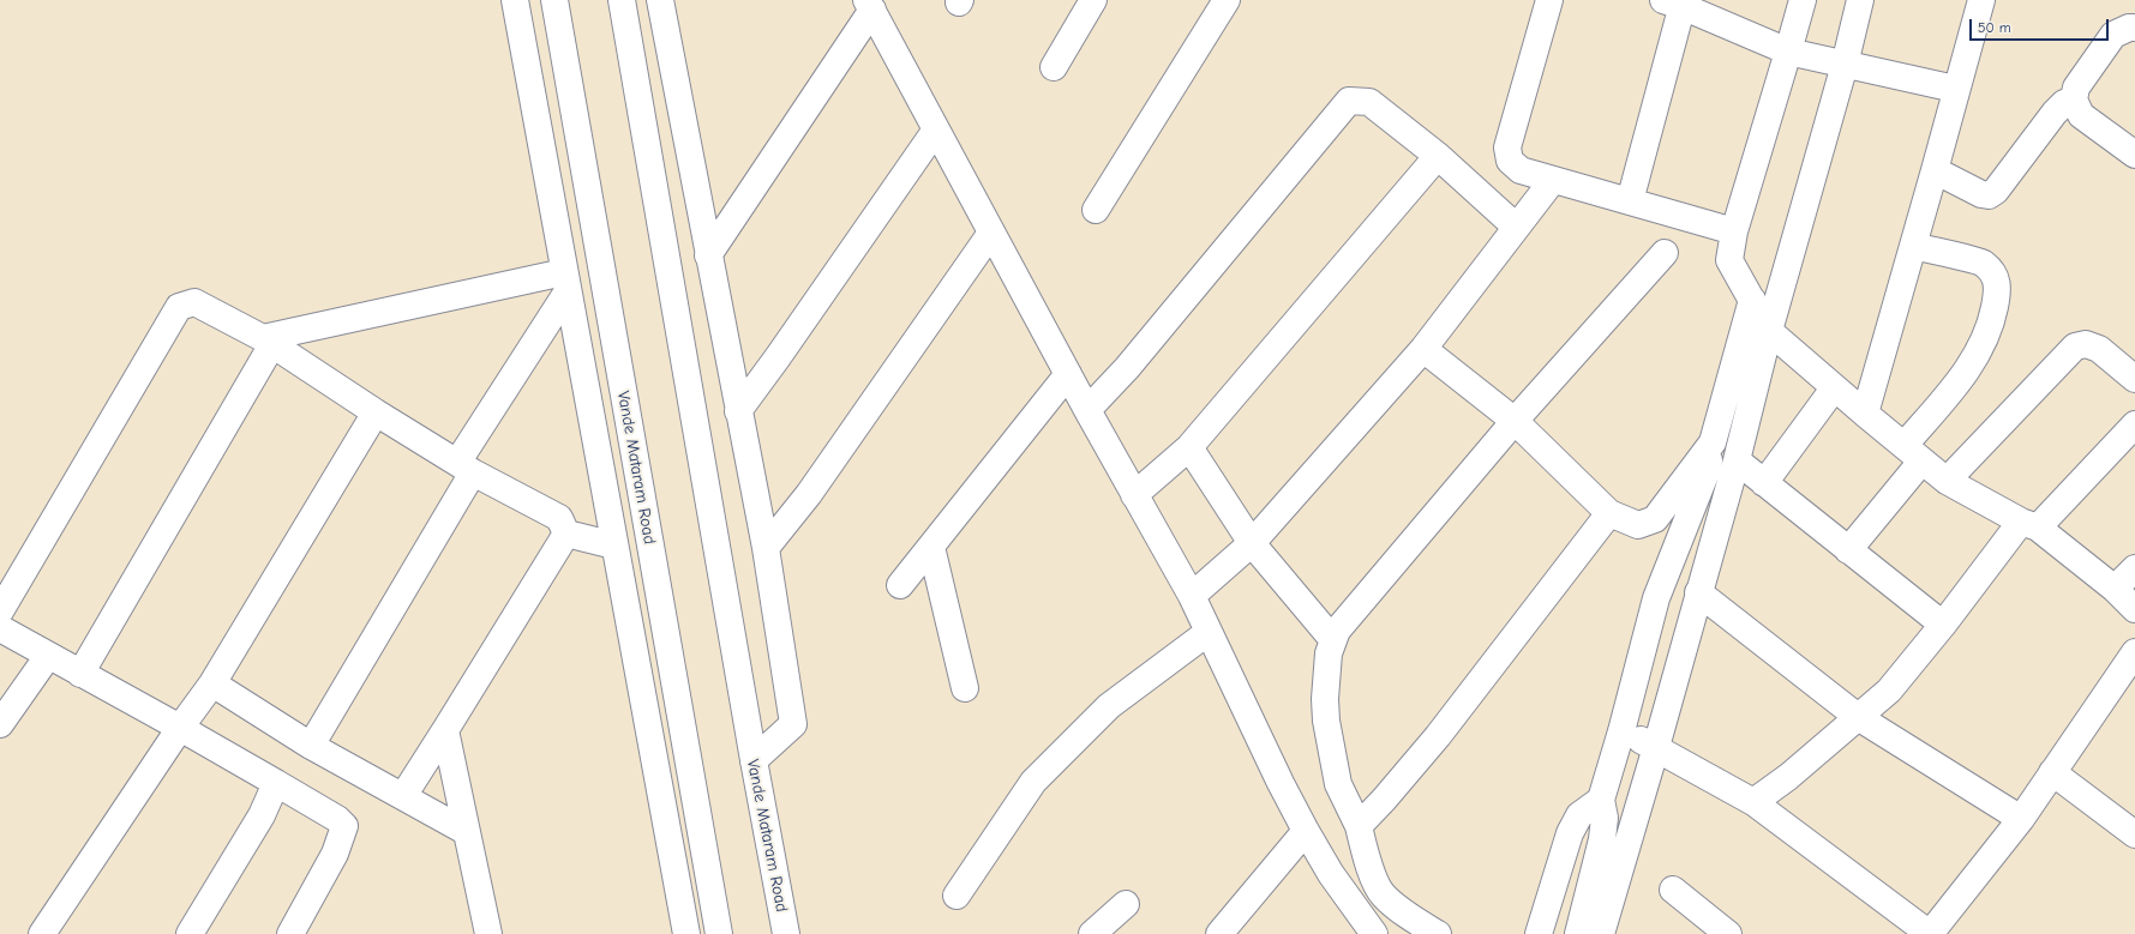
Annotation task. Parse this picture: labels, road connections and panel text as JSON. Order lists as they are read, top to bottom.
{
  "streets": {
    "street": ["Vande Mataram Road"]
  },
  "scale_bar": "50 m"
}
